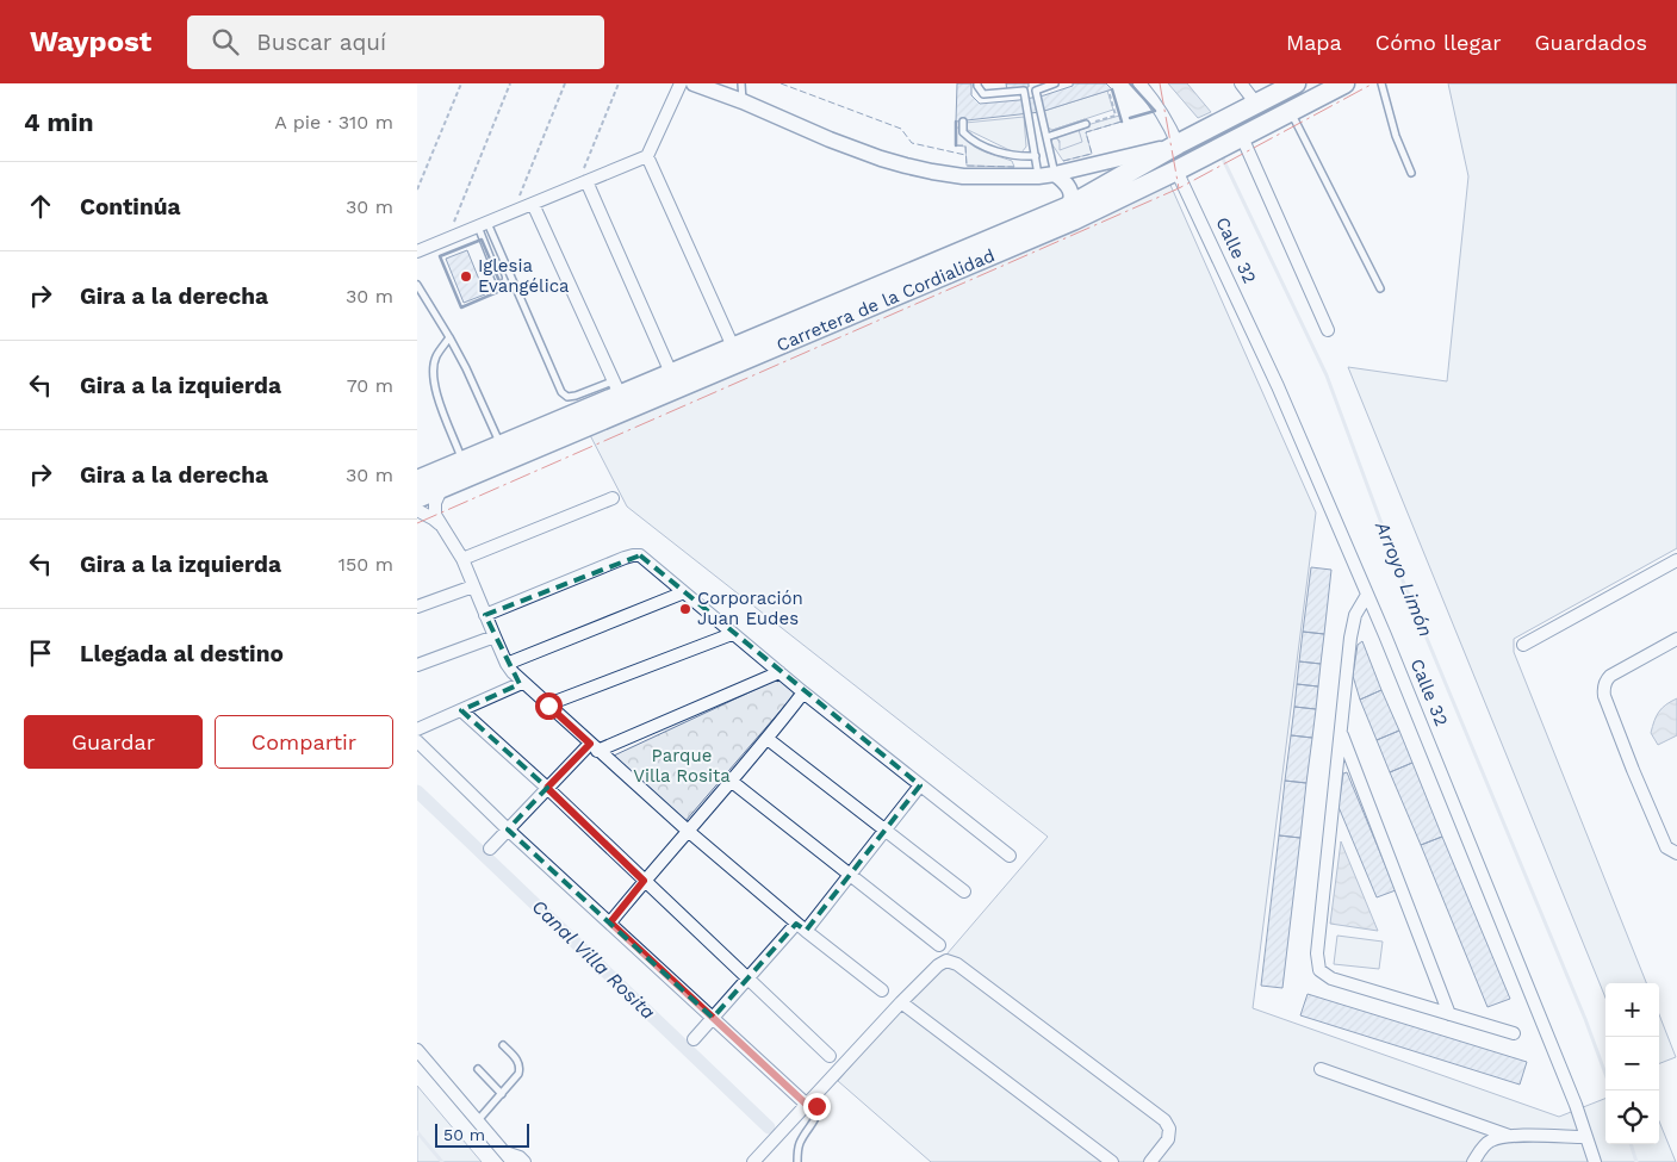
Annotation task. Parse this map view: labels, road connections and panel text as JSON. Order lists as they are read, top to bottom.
{
  "streets": {
    "highway": ["Carretera de la Cordialidad"],
    "street": ["Calle 32"]
  },
  "crossings": [
    ["Calle 32", "Carretera de la Cordialidad"]
  ],
  "water": ["Arroyo Limón", "Canal Villa Rosita"],
  "parks": ["Parque Villa Rosita"],
  "places": ["Iglesia Evangélica", "Corporación Juan Eudes"],
  "scale_bar": "50 m",
  "page": {
    "header": "Waypost",
    "search": "Buscar aquí",
    "nav": ["Mapa", "Cómo llegar", "Guardados"],
    "heading": ["4 min", "A pie · 310 m"],
    "list": [
      ["Continúa", "30 m"],
      ["Gira a la derecha", "30 m"],
      ["Gira a la izquierda", "70 m"],
      ["Gira a la derecha", "30 m"],
      ["Gira a la izquierda", "150 m"],
      "Llegada al destino"
    ],
    "buttons": ["Guardar", "Compartir"],
    "map_buttons": ["+", "−"],
    "scale": "50 m"
  }
}
